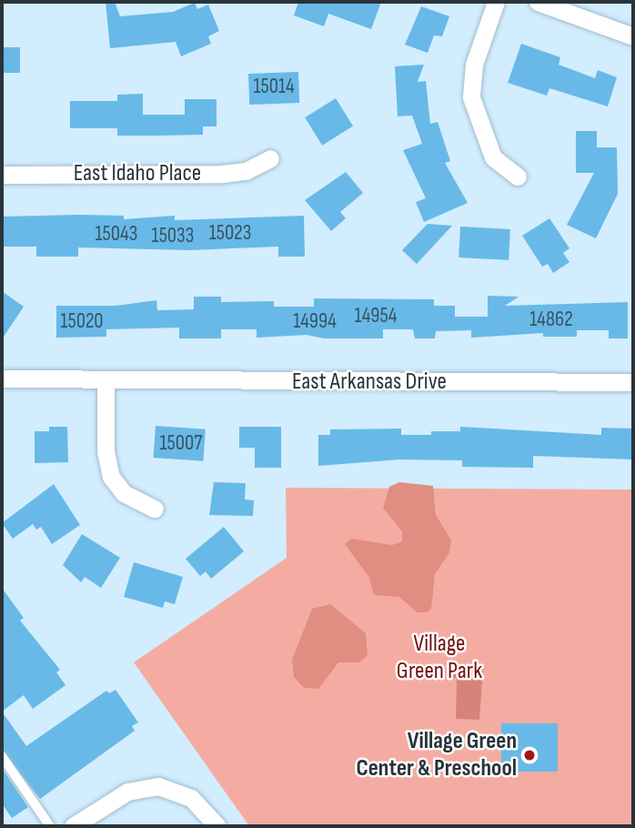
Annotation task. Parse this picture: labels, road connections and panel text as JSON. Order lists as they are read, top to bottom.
{
  "streets": {
    "street": ["East Idaho Place", "East Arkansas Drive"]
  },
  "parks": ["Village Green Park"],
  "places": ["Village Green Center & Preschool"],
  "house_numbers": [
    "15014",
    "15023",
    "15043",
    "15033",
    "14954",
    "14862",
    "15020",
    "14994",
    "15007"
  ]
}
